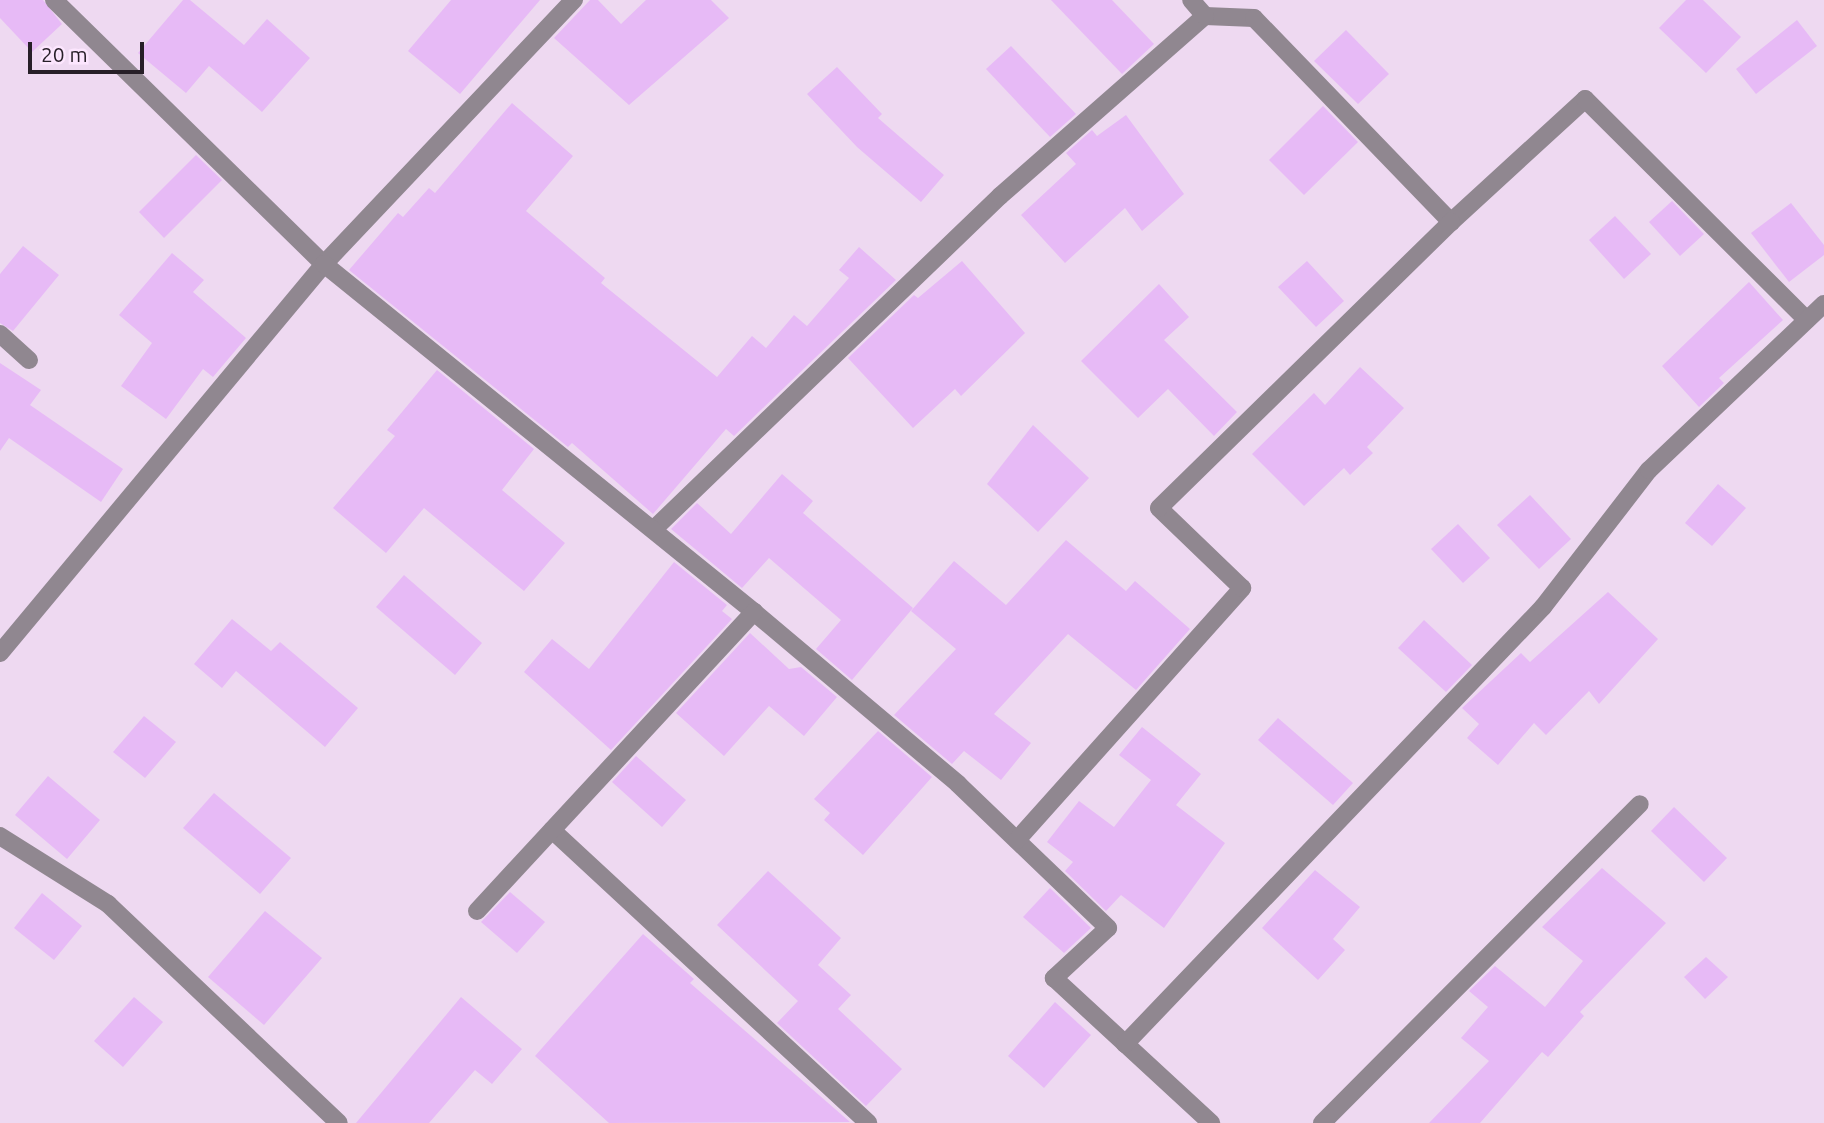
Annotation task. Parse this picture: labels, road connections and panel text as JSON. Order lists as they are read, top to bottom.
{
  "scale_bar": "20 m"
}
